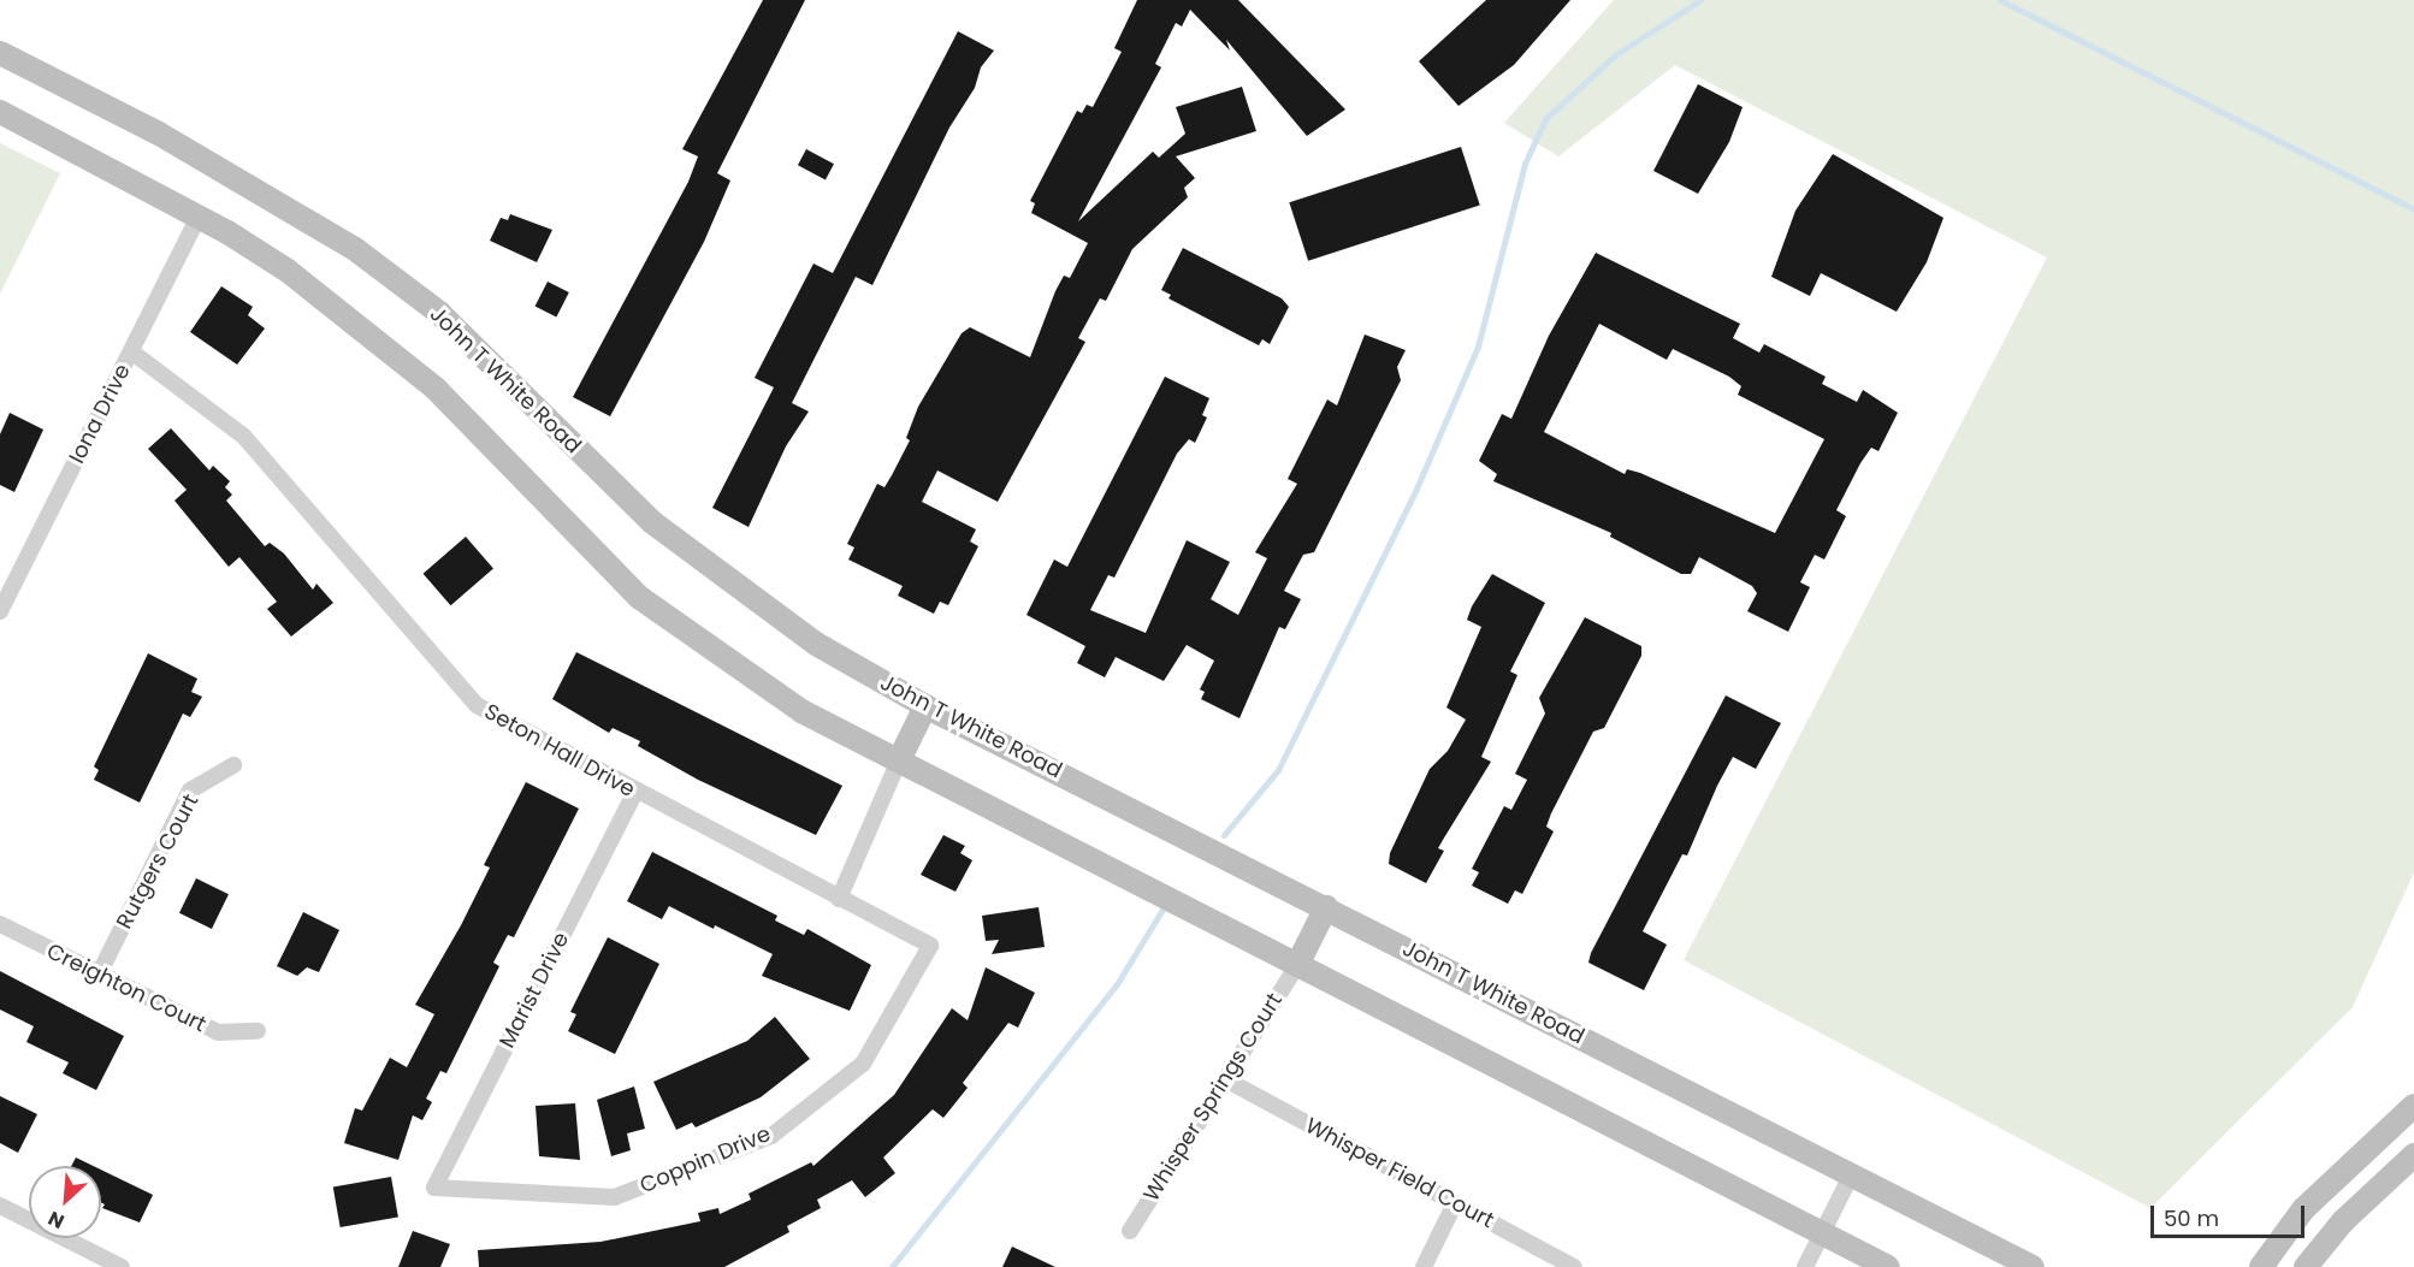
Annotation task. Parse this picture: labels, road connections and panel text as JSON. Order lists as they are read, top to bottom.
{
  "streets": {
    "main road": ["John T White Road"],
    "street": [
      "Iona Drive",
      "Seton Hall Drive",
      "Rutgers Court",
      "Creighton Court",
      "Marist Drive",
      "Whisper Springs Court",
      "Coppin Drive",
      "Whisper Field Court"
    ]
  },
  "crossings": [
    ["Iona Drive", "Seton Hall Drive"],
    ["Seton Hall Drive", "Marist Drive"],
    ["Seton Hall Drive", "Coppin Drive"],
    ["Rutgers Court", "Creighton Court"],
    ["Marist Drive", "Coppin Drive"],
    ["Whisper Springs Court", "Whisper Field Court"]
  ],
  "scale_bar": "50 m",
  "north": "bottom left"
}
